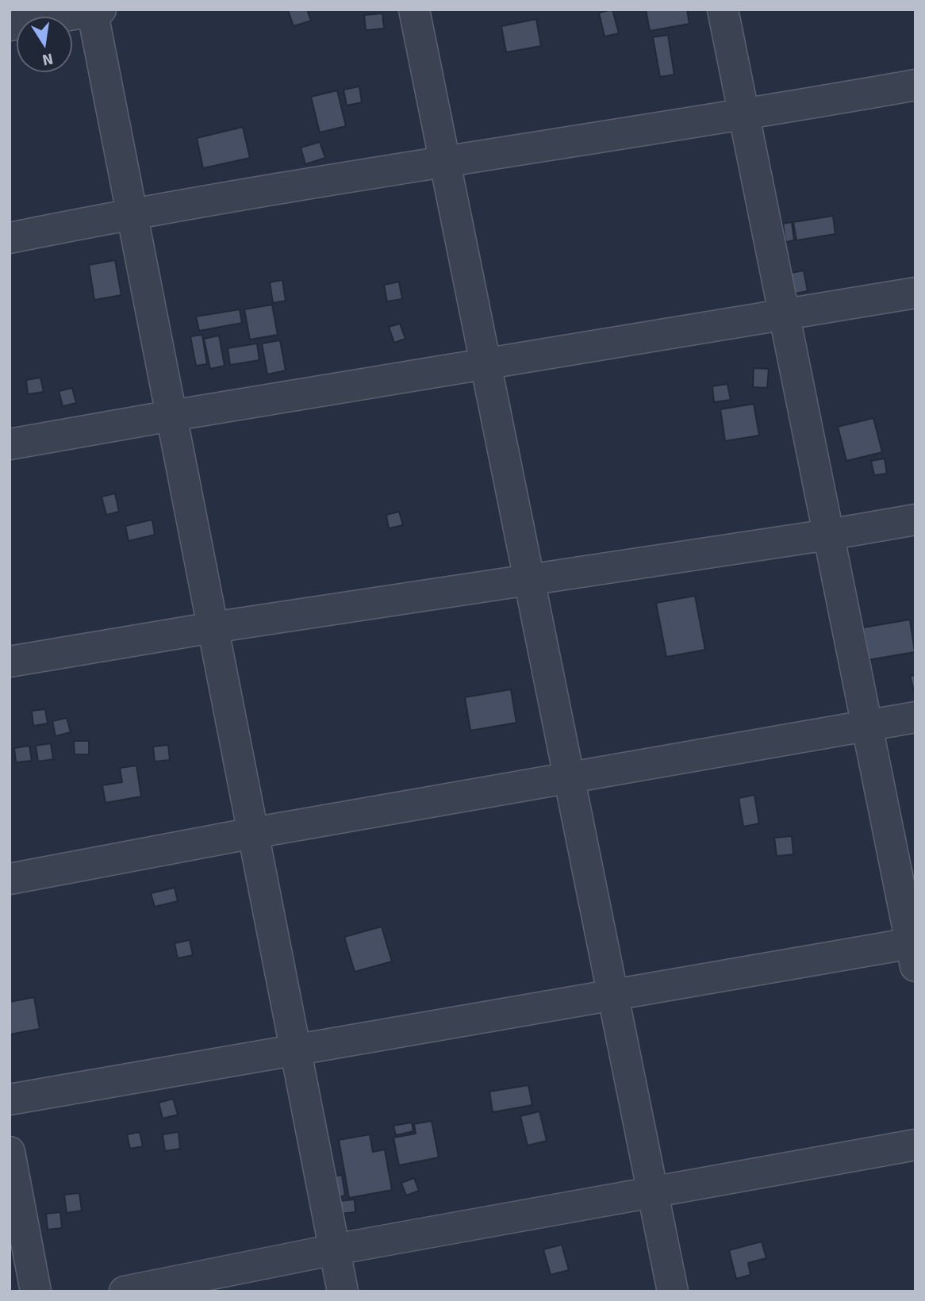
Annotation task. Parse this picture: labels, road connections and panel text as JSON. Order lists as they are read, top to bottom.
{
  "north": "bottom"
}
